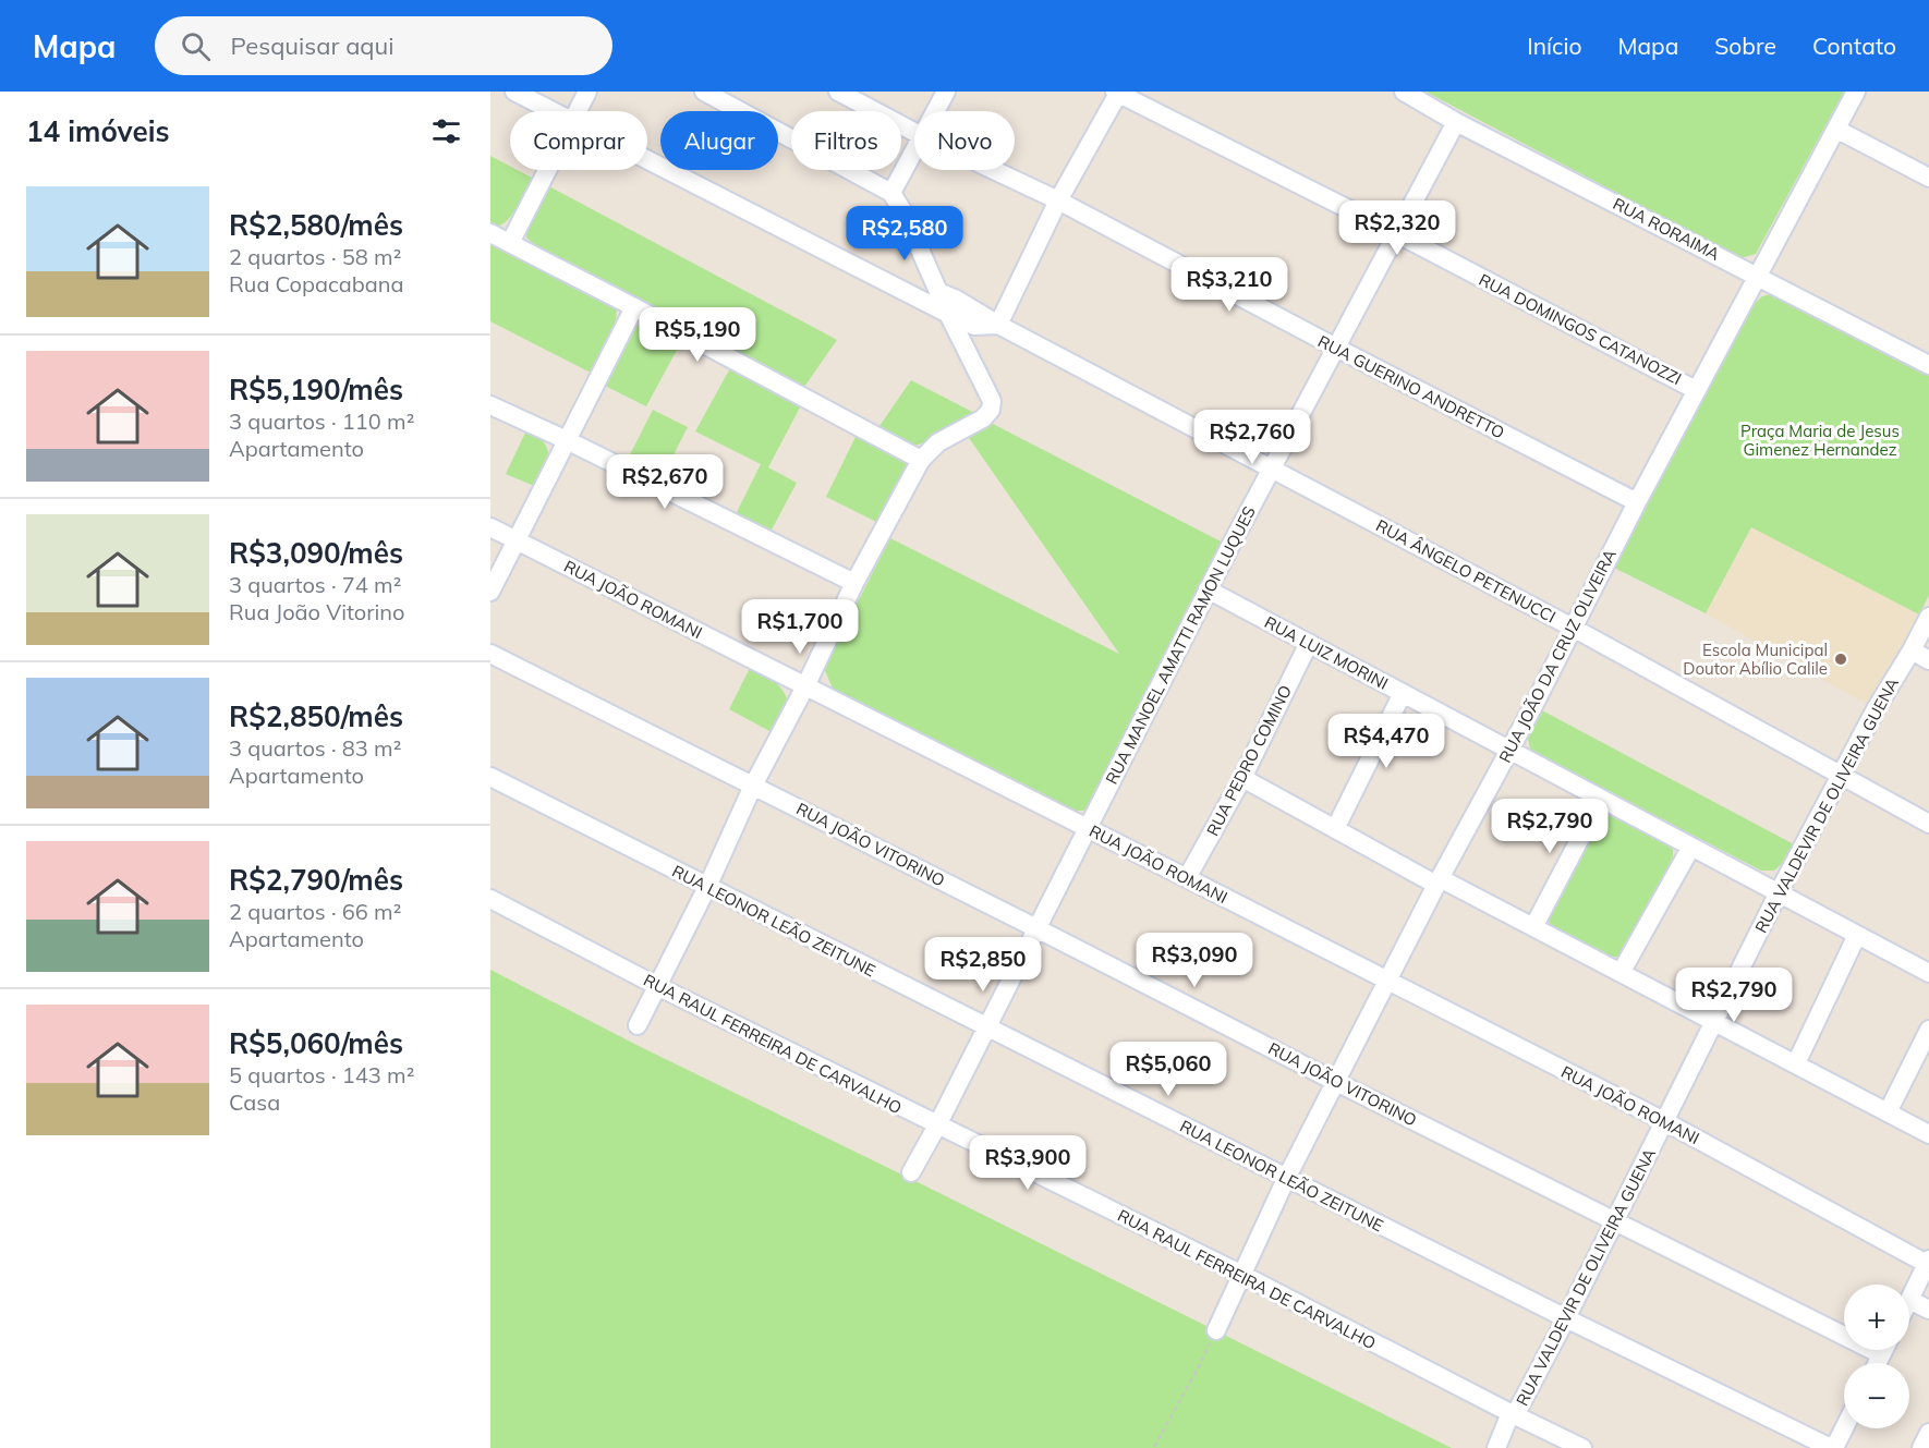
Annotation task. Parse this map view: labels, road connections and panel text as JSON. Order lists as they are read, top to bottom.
{
  "streets": {
    "street": [
      "RUA RORAIMA",
      "RUA DOMINGOS CATANOZZI",
      "RUA GUERINO ANDRETTO",
      "RUA ÂNGELO PETENUCCI",
      "RUA JOÃO ROMANI",
      "RUA MANOEL AMATTI RAMON LUQUES",
      "RUA LUIZ MORINI",
      "RUA JOÃO DA CRUZ OLIVEIRA",
      "RUA PEDRO COMINO",
      "RUA VALDEVIR DE OLIVEIRA GUENA",
      "RUA JOÃO VITORINO",
      "RUA LEONOR LEÃO ZEITUNE",
      "RUA RAUL FERREIRA DE CARVALHO"
    ]
  },
  "crossings": [
    ["RUA RORAIMA", "RUA MANOEL AMATTI RAMON LUQUES"],
    ["RUA RORAIMA", "RUA JOÃO DA CRUZ OLIVEIRA"],
    ["RUA DOMINGOS CATANOZZI", "RUA MANOEL AMATTI RAMON LUQUES"],
    ["RUA DOMINGOS CATANOZZI", "RUA JOÃO DA CRUZ OLIVEIRA"],
    ["RUA GUERINO ANDRETTO", "RUA MANOEL AMATTI RAMON LUQUES"],
    ["RUA GUERINO ANDRETTO", "RUA JOÃO DA CRUZ OLIVEIRA"],
    ["RUA ÂNGELO PETENUCCI", "RUA MANOEL AMATTI RAMON LUQUES"],
    ["RUA ÂNGELO PETENUCCI", "RUA JOÃO DA CRUZ OLIVEIRA"],
    ["RUA ÂNGELO PETENUCCI", "RUA VALDEVIR DE OLIVEIRA GUENA"],
    ["RUA JOÃO ROMANI", "RUA MANOEL AMATTI RAMON LUQUES"],
    ["RUA JOÃO ROMANI", "RUA JOÃO DA CRUZ OLIVEIRA"],
    ["RUA JOÃO ROMANI", "RUA PEDRO COMINO"],
    ["RUA JOÃO ROMANI", "RUA VALDEVIR DE OLIVEIRA GUENA"],
    ["RUA MANOEL AMATTI RAMON LUQUES", "RUA LUIZ MORINI"],
    ["RUA MANOEL AMATTI RAMON LUQUES", "RUA JOÃO VITORINO"],
    ["RUA MANOEL AMATTI RAMON LUQUES", "RUA LEONOR LEÃO ZEITUNE"],
    ["RUA MANOEL AMATTI RAMON LUQUES", "RUA RAUL FERREIRA DE CARVALHO"],
    ["RUA LUIZ MORINI", "RUA JOÃO DA CRUZ OLIVEIRA"],
    ["RUA LUIZ MORINI", "RUA PEDRO COMINO"],
    ["RUA LUIZ MORINI", "RUA VALDEVIR DE OLIVEIRA GUENA"],
    ["RUA JOÃO DA CRUZ OLIVEIRA", "RUA JOÃO VITORINO"],
    ["RUA JOÃO DA CRUZ OLIVEIRA", "RUA LEONOR LEÃO ZEITUNE"],
    ["RUA JOÃO DA CRUZ OLIVEIRA", "RUA RAUL FERREIRA DE CARVALHO"],
    ["RUA VALDEVIR DE OLIVEIRA GUENA", "RUA JOÃO VITORINO"],
    ["RUA VALDEVIR DE OLIVEIRA GUENA", "RUA LEONOR LEÃO ZEITUNE"],
    ["RUA VALDEVIR DE OLIVEIRA GUENA", "RUA RAUL FERREIRA DE CARVALHO"]
  ],
  "parks": ["Praça Maria de Jesus Gimenez Hernandez"],
  "places": ["Escola Municipal Doutor Abílio Calile"],
  "page": {
    "header": "Mapa",
    "search": "Pesquisar aqui",
    "nav": [
      "Início",
      "Mapa",
      "Sobre",
      "Contato"
    ],
    "heading": "14 imóveis",
    "chip": [
      "Comprar",
      "Alugar",
      "Filtros",
      "Novo"
    ],
    "list": [
      {
        "name": "R$2,580/mês",
        "note": "2 quartos · 58 m² · Rua Copacabana"
      },
      {
        "name": "R$5,190/mês",
        "note": "3 quartos · 110 m² · Apartamento"
      },
      {
        "name": "R$3,090/mês",
        "note": "3 quartos · 74 m² · Rua João Vitorino"
      },
      {
        "name": "R$2,850/mês",
        "note": "3 quartos · 83 m² · Apartamento"
      },
      {
        "name": "R$2,790/mês",
        "note": "2 quartos · 66 m² · Apartamento"
      },
      {
        "name": "R$5,060/mês",
        "note": "5 quartos · 143 m² · Casa"
      }
    ],
    "price": [
      "R$2,320",
      "R$2,580",
      "R$3,210",
      "R$5,190",
      "R$2,760",
      "R$2,670",
      "R$1,700",
      "R$4,470",
      "R$2,790",
      "R$3,090",
      "R$2,850",
      "R$2,790",
      "R$5,060",
      "R$3,900"
    ],
    "map_buttons": ["+", "−"]
  }
}
